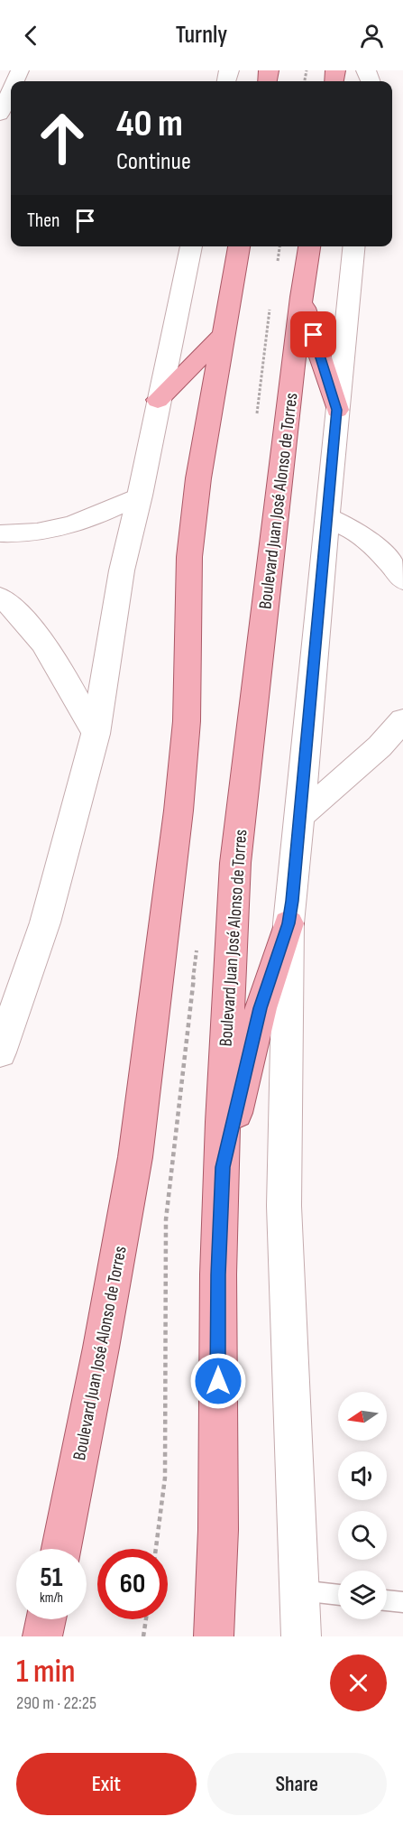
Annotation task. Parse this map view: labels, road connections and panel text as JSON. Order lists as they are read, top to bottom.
{
  "streets": {
    "main road": ["Boulevard Juan José Alonso de Torres"]
  },
  "north": "left",
  "page": {
    "header": "Turnly",
    "turn": ["40 m", "Continue"],
    "then": "Then",
    "speed": "51 km/h",
    "limit": "60",
    "heading": ["1 min", "290 m · 22:25"],
    "buttons": ["Exit", "Share"]
  }
}
